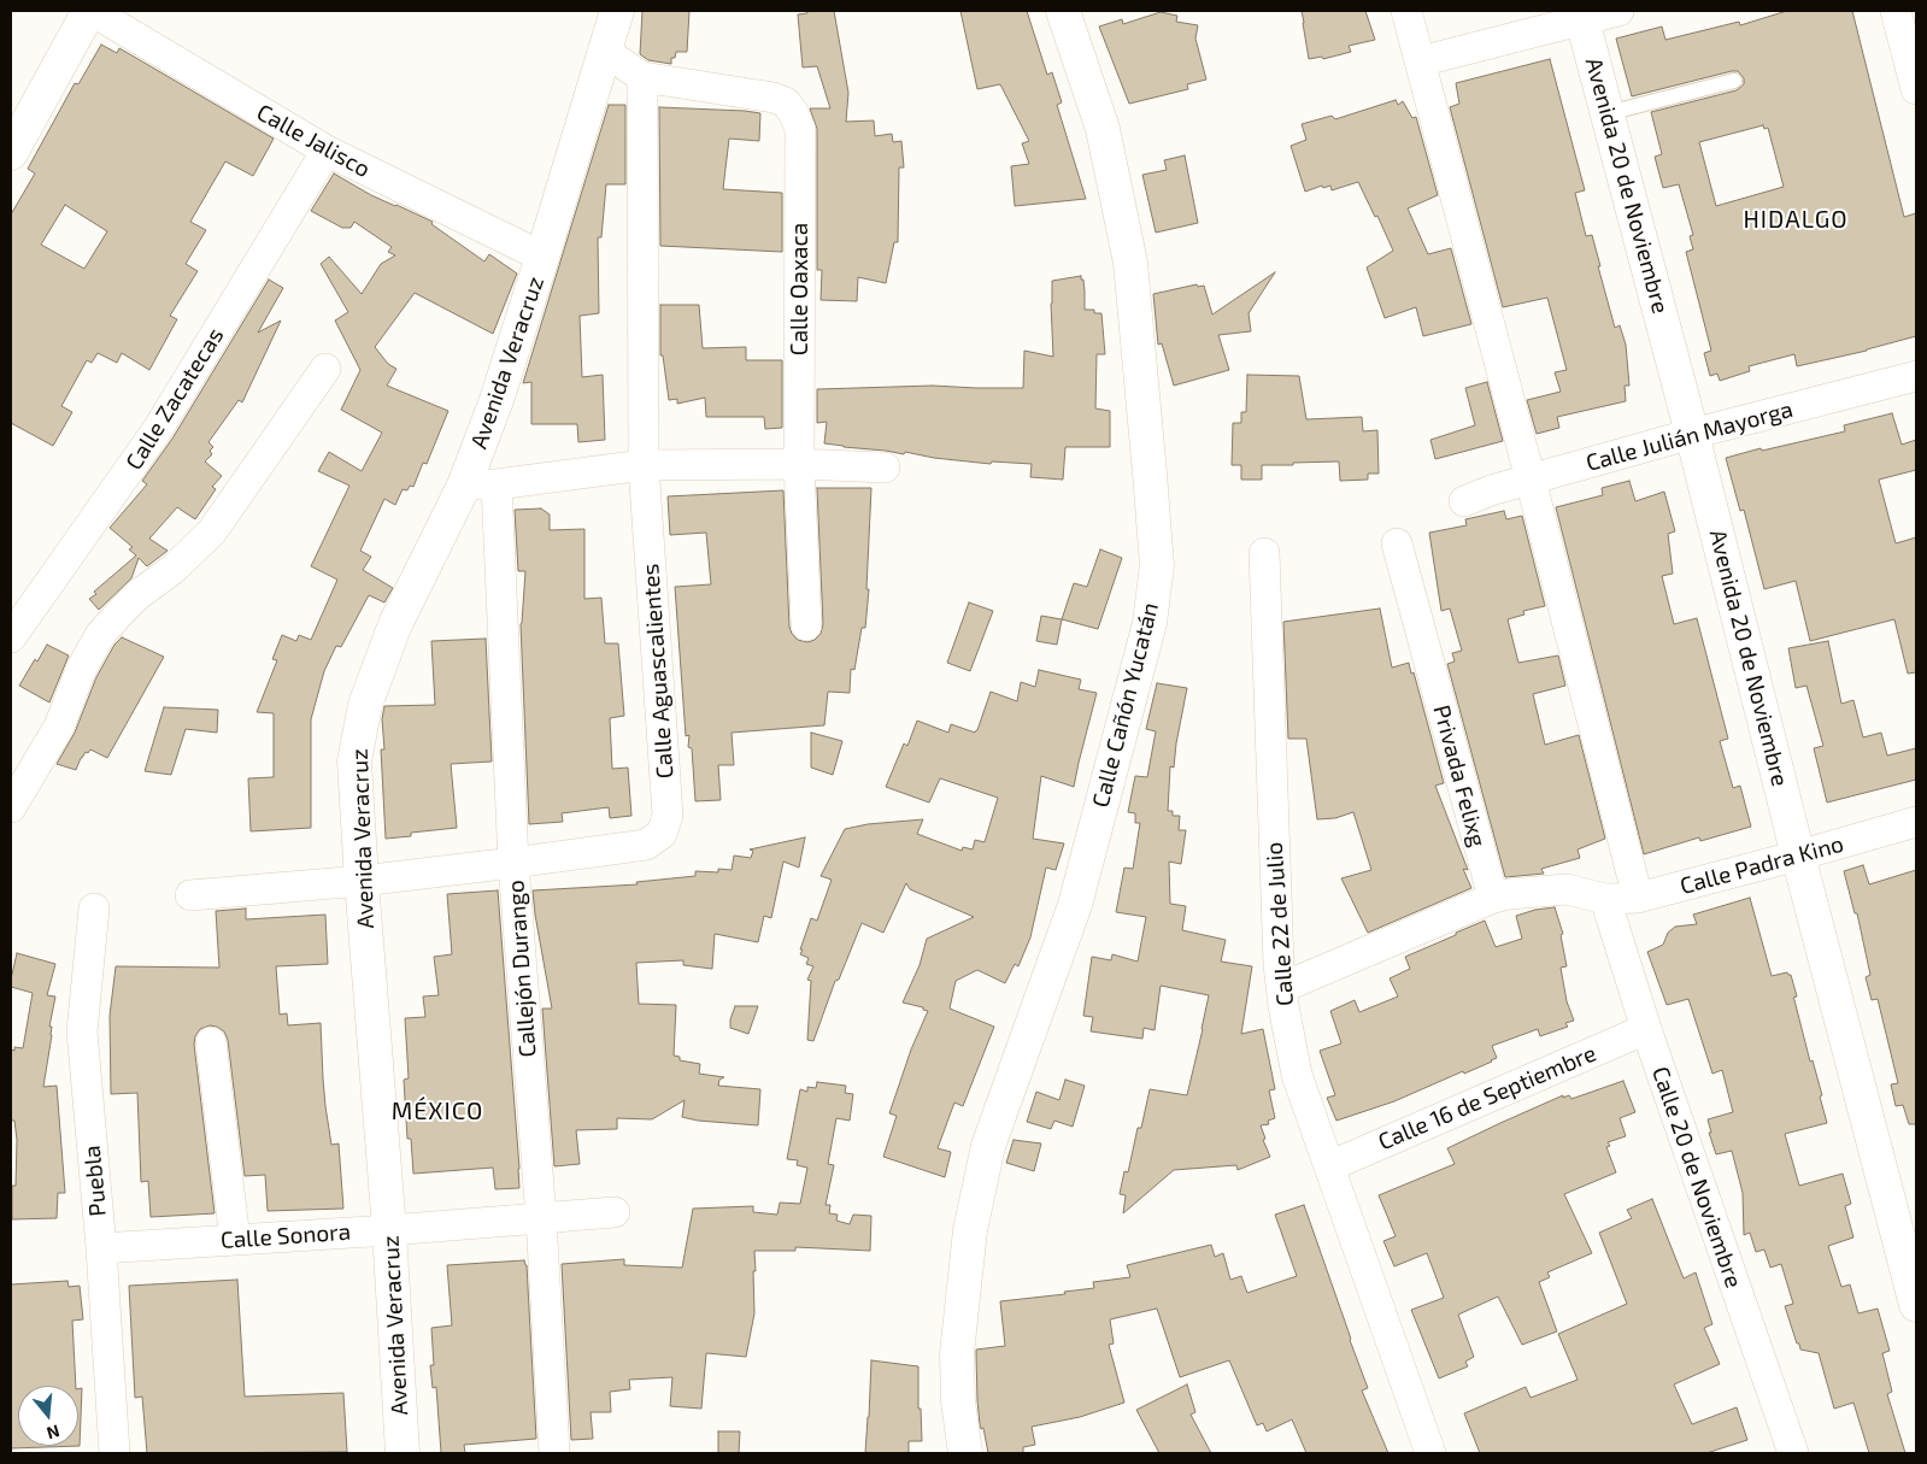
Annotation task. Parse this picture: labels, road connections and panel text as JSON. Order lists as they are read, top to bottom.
{
  "streets": {
    "street": [
      "Calle Jalisco",
      "Avenida 20 de Noviembre",
      "Calle Oaxaca",
      "Avenida Veracruz",
      "Calle Zacatecas",
      "Calle Julián Mayorga",
      "Calle Aguascalientes",
      "Calle Cañón Yucatán",
      "Privada Felixg",
      "Calle Padra Kino",
      "Calle 22 de Julio",
      "Callejón Durango",
      "Calle 16 de Septiembre",
      "Calle 20 de Noviembre",
      "Puebla",
      "Calle Sonora"
    ]
  },
  "crossings": [
    ["Calle Jalisco", "Avenida Veracruz"],
    ["Calle Jalisco", "Calle Zacatecas"],
    ["Avenida 20 de Noviembre", "Calle Julián Mayorga"],
    ["Avenida 20 de Noviembre", "Calle Padra Kino"],
    ["Calle Oaxaca", "Calle Aguascalientes"],
    ["Avenida Veracruz", "Calle Aguascalientes"],
    ["Avenida Veracruz", "Callejón Durango"],
    ["Avenida Veracruz", "Calle Sonora"],
    ["Calle Aguascalientes", "Callejón Durango"],
    ["Calle Padra Kino", "Calle 20 de Noviembre"],
    ["Calle 22 de Julio", "Calle 16 de Septiembre"],
    ["Callejón Durango", "Calle Sonora"],
    ["Calle 16 de Septiembre", "Calle 20 de Noviembre"],
    ["Puebla", "Calle Sonora"]
  ],
  "districts": ["HIDALGO", "MÉXICO"],
  "north": "bottom"
}
